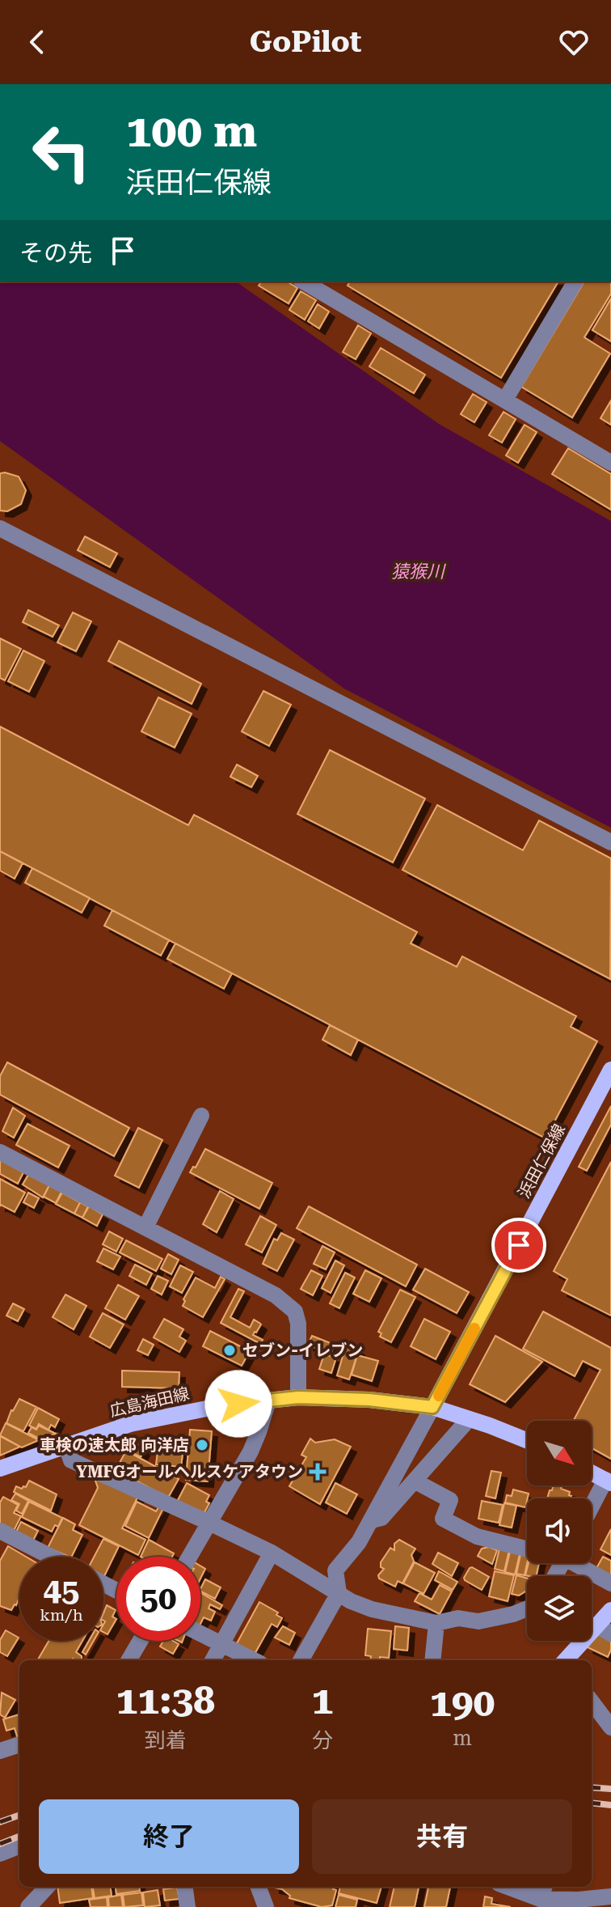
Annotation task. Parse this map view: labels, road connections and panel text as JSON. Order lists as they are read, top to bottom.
{
  "streets": {
    "main road": ["浜田仁保線", "広島海田線"]
  },
  "crossings": [
    ["浜田仁保線", "広島海田線"]
  ],
  "water": ["猿猴川"],
  "places": {
    "other": ["セブン-イレブン", "車検の速太郎 向洋店"],
    "health": ["YMFGオールヘルスケアタウン"]
  },
  "north": "bottom right",
  "page": {
    "header": "GoPilot",
    "turn": ["100 m", "浜田仁保線"],
    "then": "その先",
    "speed": "45 km/h",
    "limit": "50",
    "eta": [
      "11:38",
      "到着",
      "1",
      "分",
      "190",
      "m"
    ],
    "buttons": ["終了", "共有"]
  }
}
